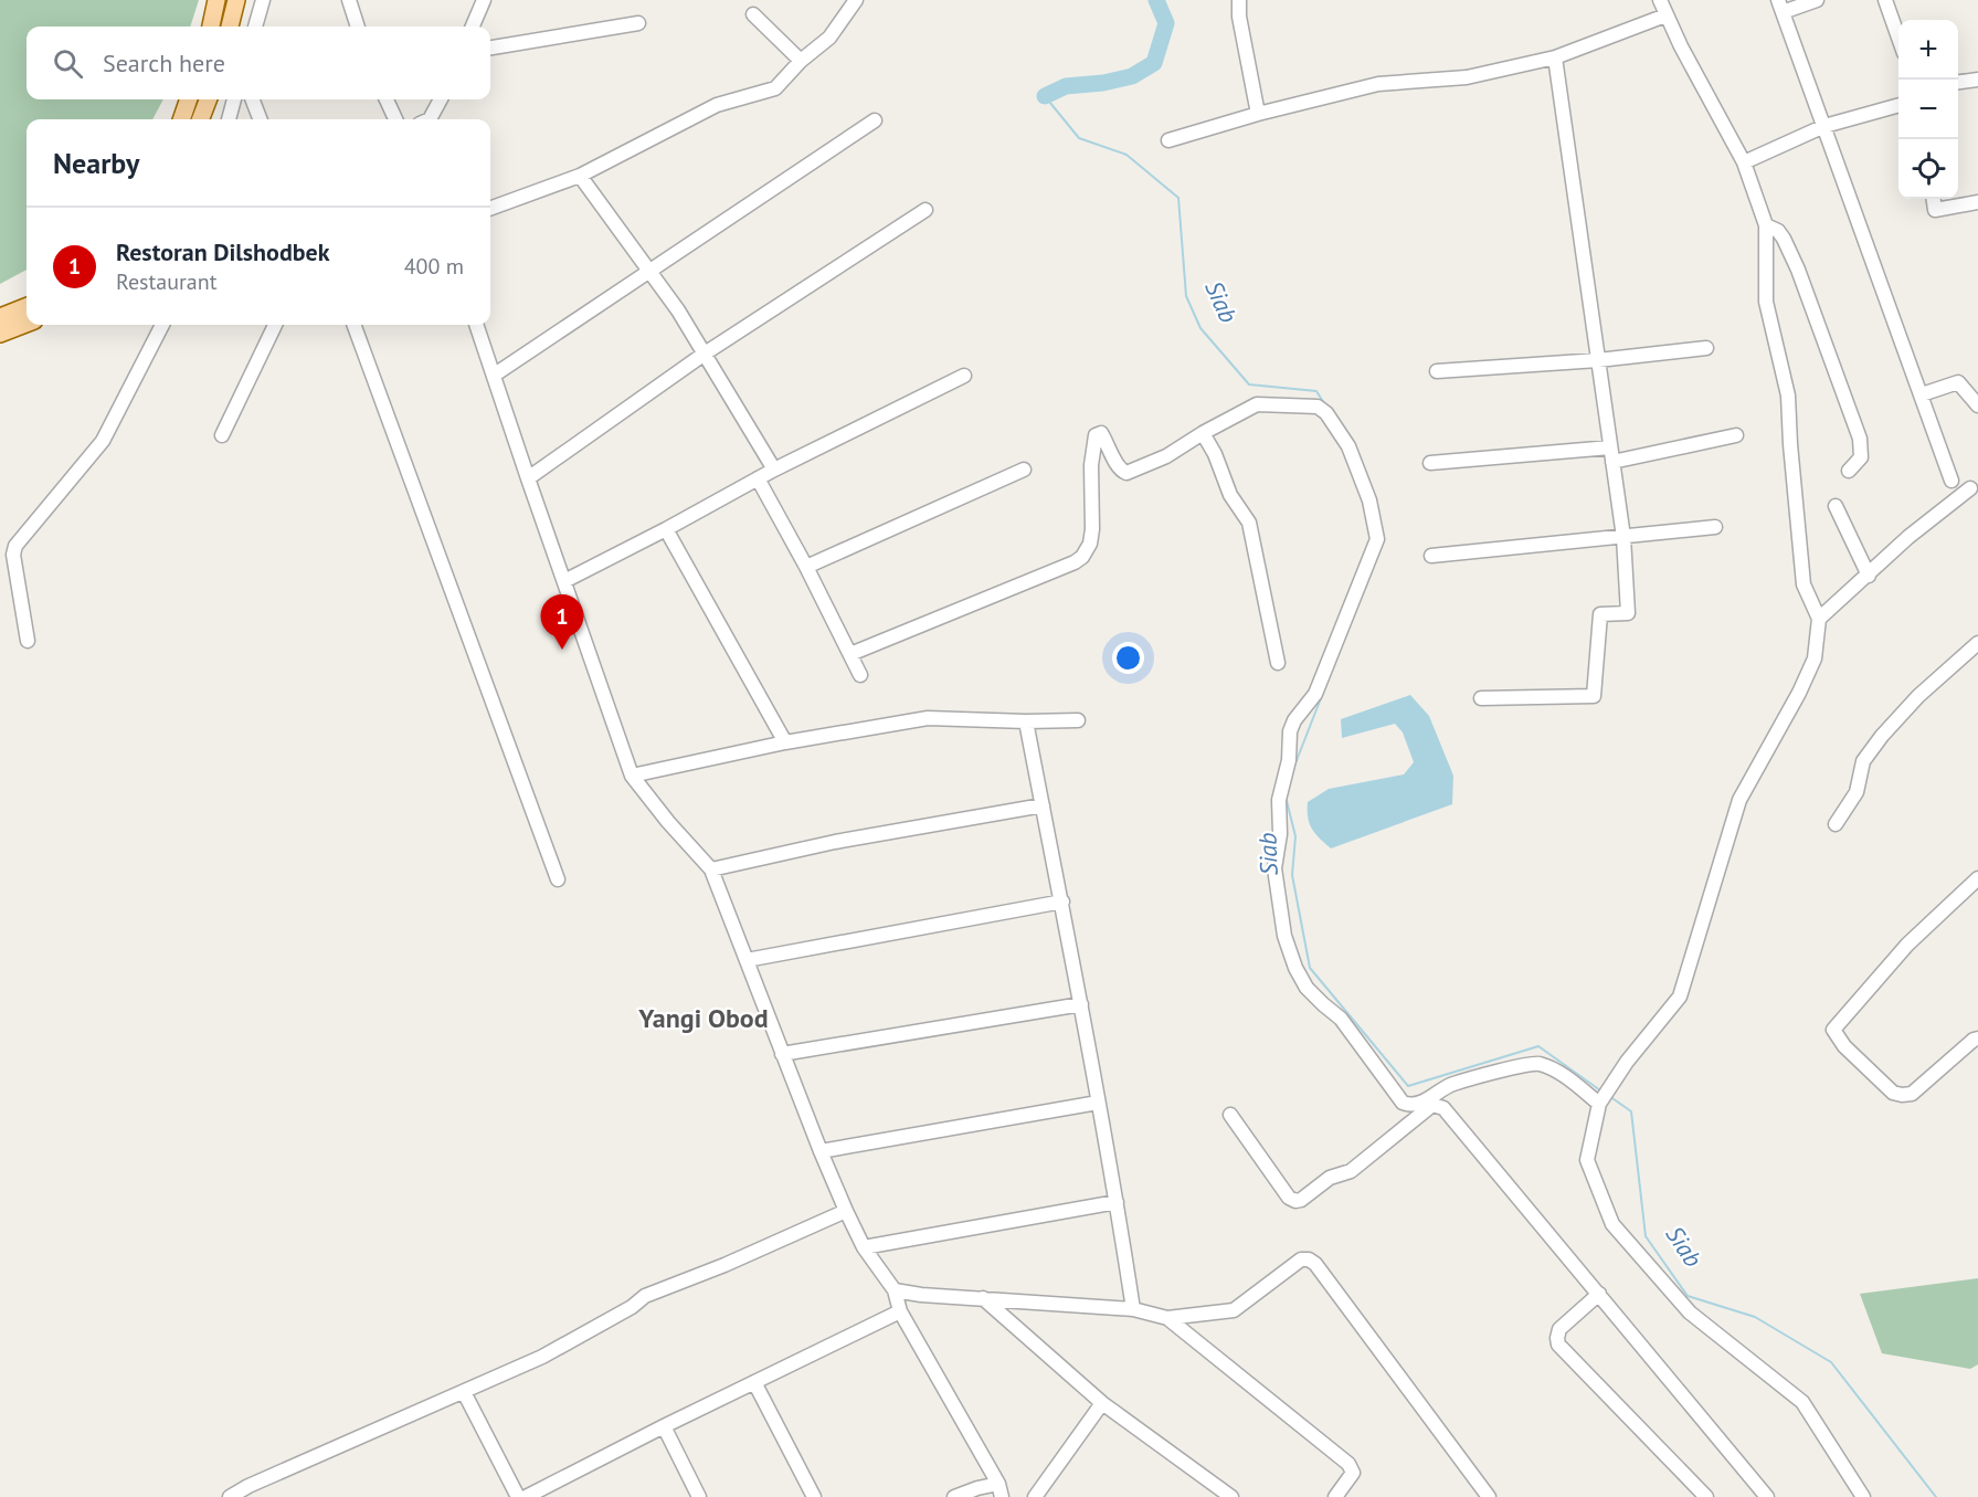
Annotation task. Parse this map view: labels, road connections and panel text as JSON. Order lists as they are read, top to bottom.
{
  "districts": ["Yangi Obod"],
  "water": ["Siab"],
  "page": {
    "map_buttons": ["+", "−"],
    "search": "Search here",
    "heading": "Nearby",
    "list": [
      {
        "mark": "1",
        "name": "Restoran Dilshodbek",
        "note": "Restaurant",
        "value": "400 m"
      }
    ],
    "pins": "1"
  }
}
